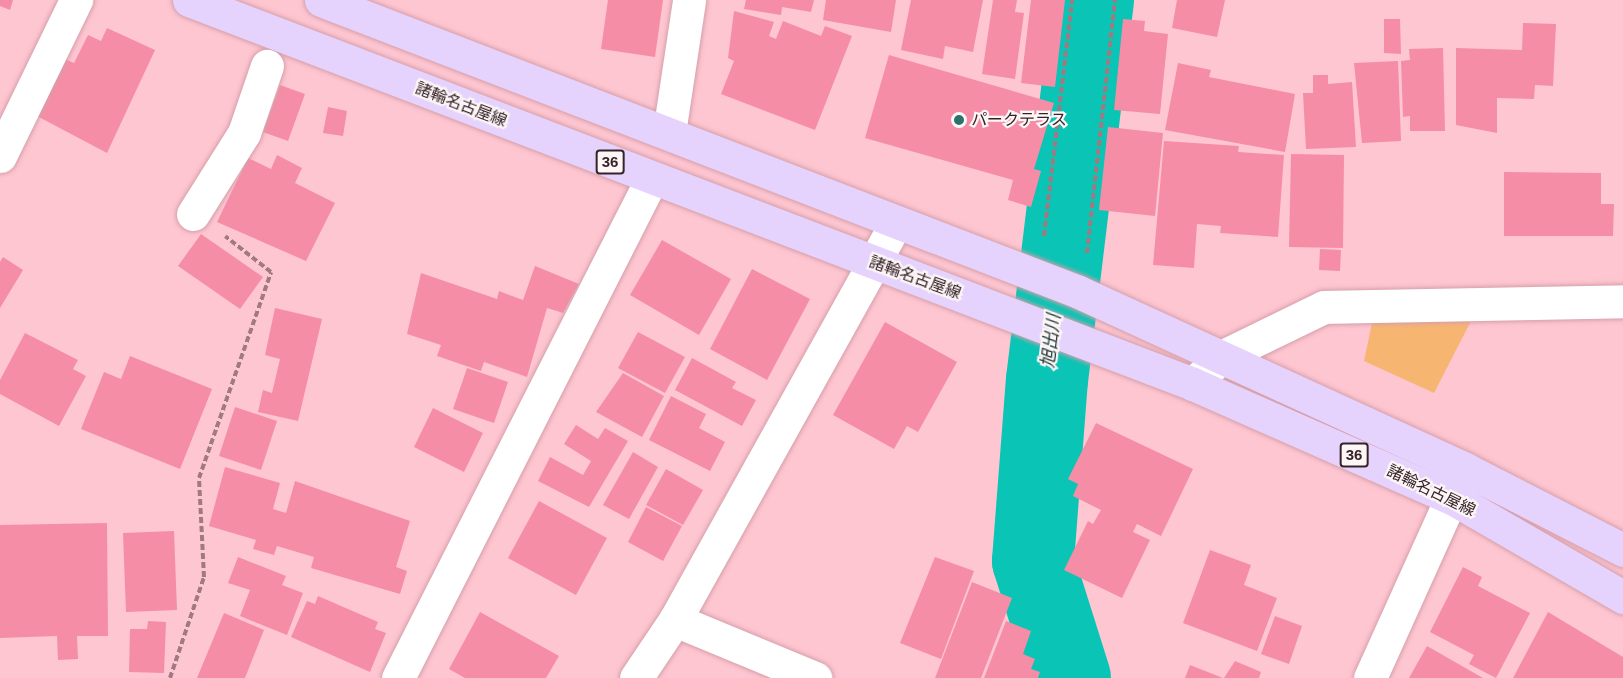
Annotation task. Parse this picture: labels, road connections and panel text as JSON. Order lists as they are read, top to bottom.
{
  "streets": {
    "main road": ["諸輪名古屋線", "36"]
  },
  "water": ["旭出川"],
  "places": ["パークテラス"]
}
